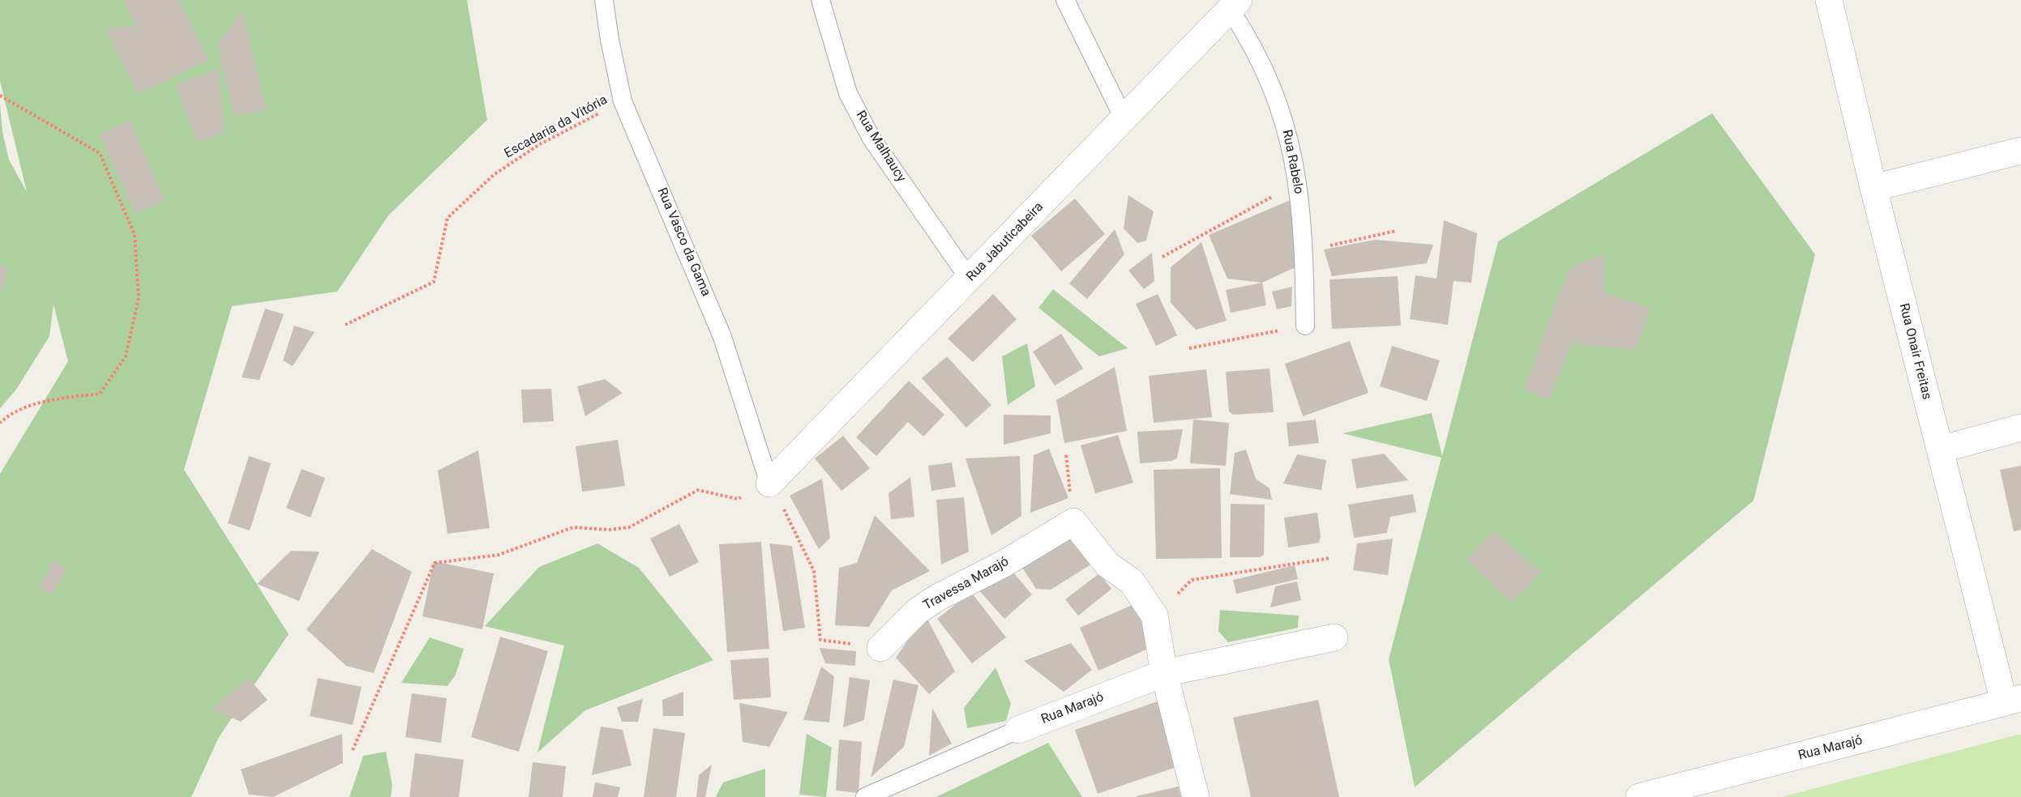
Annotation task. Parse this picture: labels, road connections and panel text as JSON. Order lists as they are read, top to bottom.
{
  "streets": {
    "street": [
      "Rua Jabuticabeira",
      "Rua Onair Freitas",
      "Travessa Marajó",
      "Rua Marajó"
    ],
    "lane": ["Rua Malhaucy", "Rua Rabelo", "Rua Vasco da Gama"],
    "path": ["Escadaria da Vitória"]
  },
  "crossings": [
    ["Escadaria da Vitória", "Rua Vasco da Gama"],
    ["Rua Malhaucy", "Rua Jabuticabeira"],
    ["Rua Rabelo", "Rua Jabuticabeira"],
    ["Rua Vasco da Gama", "Rua Jabuticabeira"],
    ["Rua Onair Freitas", "Rua Marajó"],
    ["Travessa Marajó", "Rua Marajó"]
  ]
}
